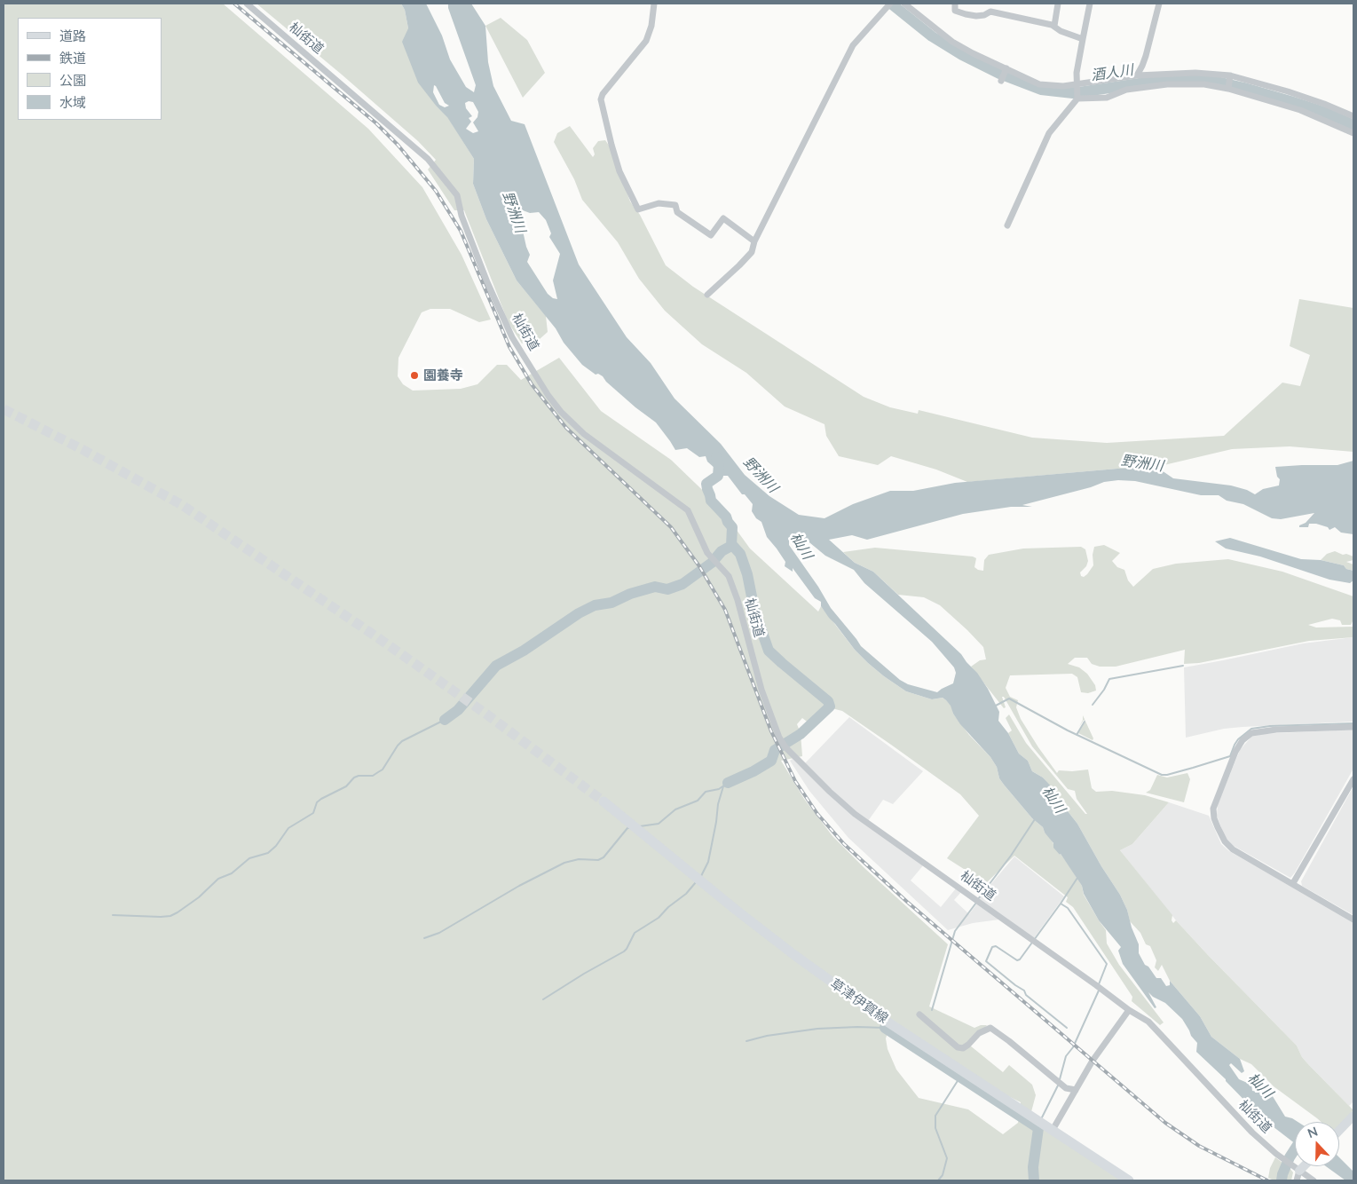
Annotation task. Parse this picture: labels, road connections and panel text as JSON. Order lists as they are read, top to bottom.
{
  "streets": {
    "main road": ["草津伊賀線"],
    "street": ["杣街道"]
  },
  "water": ["酒人川", "野洲川", "杣川"],
  "places": ["園養寺"],
  "legend": [
    "道路",
    "鉄道",
    "公園",
    "水域"
  ],
  "north": "top"
}
